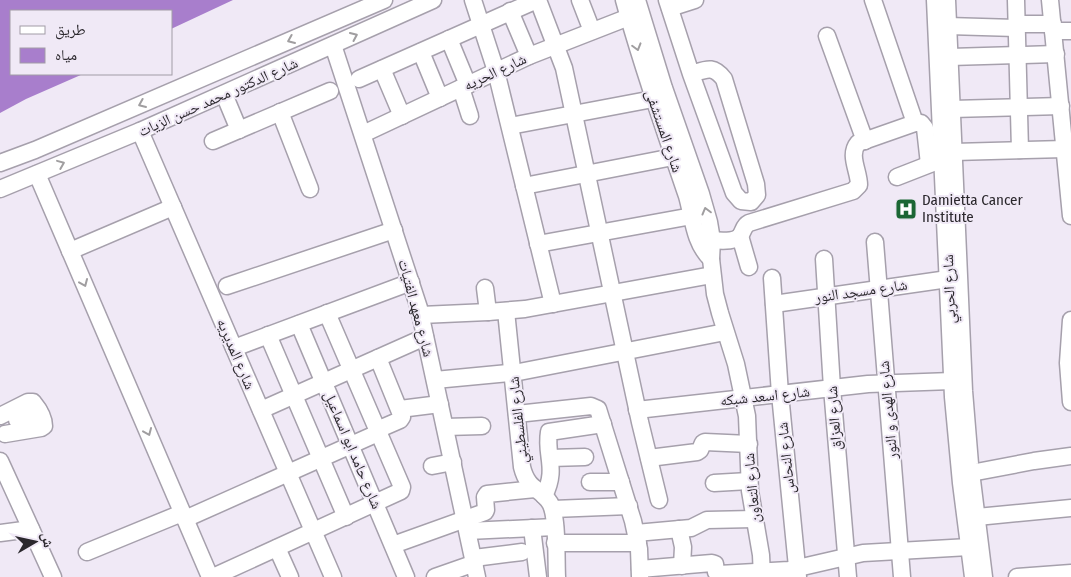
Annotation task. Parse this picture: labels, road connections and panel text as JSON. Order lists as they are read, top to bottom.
{
  "streets": {
    "street": [
      "شارع الحريه",
      "شارع الدكتور محمد حسن الزيات",
      "شارع المستشفى",
      "شارع الحربي",
      "شارع مسجد النور",
      "شارع معهد الفتيات",
      "شارع المديريه",
      "شارع اسعد شبكه",
      "شارع الهدى و النور",
      "شارع العزاق",
      "شارع الفلسطيني",
      "شارع حامد ابو اسماعيل",
      "شارع النحاس",
      "شارع التعاون"
    ]
  },
  "crossings": [
    ["شارع الحريه", "شارع المستشفى"],
    ["شارع الحريه", "شارع معهد الفتيات"],
    ["شارع الدكتور محمد حسن الزيات", "شارع معهد الفتيات"],
    ["شارع الدكتور محمد حسن الزيات", "شارع المديريه"],
    ["شارع المستشفى", "شارع اسعد شبكه"],
    ["شارع المستشفى", "شارع التعاون"],
    ["شارع الحربي", "شارع مسجد النور"],
    ["شارع الحربي", "شارع اسعد شبكه"],
    ["شارع مسجد النور", "شارع الهدى و النور"],
    ["شارع مسجد النور", "شارع العزاق"],
    ["شارع مسجد النور", "شارع النحاس"],
    ["شارع اسعد شبكه", "شارع الهدى و النور"],
    ["شارع اسعد شبكه", "شارع العزاق"],
    ["شارع اسعد شبكه", "شارع النحاس"],
    ["شارع اسعد شبكه", "شارع التعاون"]
  ],
  "places": {
    "hospital": ["Damietta Cancer Institute"]
  },
  "legend": ["طريق", "مياه"],
  "north": "right"
}
